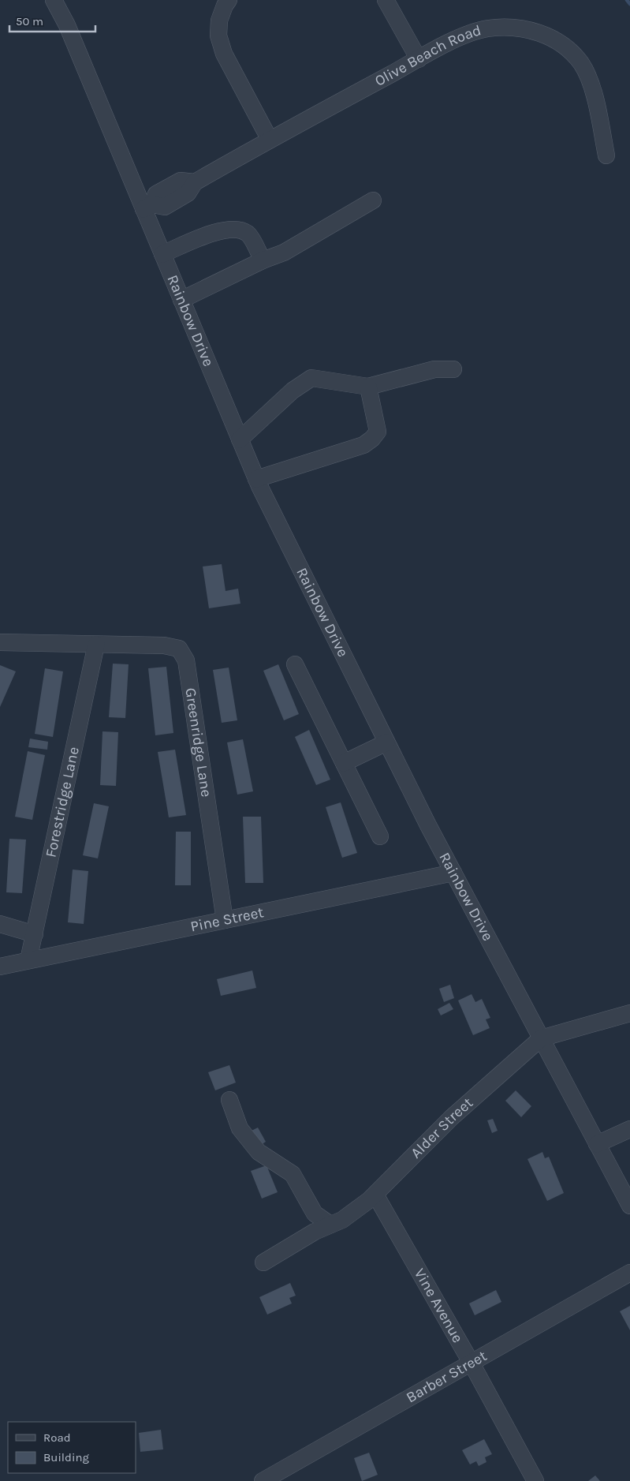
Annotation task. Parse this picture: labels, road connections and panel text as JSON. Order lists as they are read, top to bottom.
{
  "streets": {
    "street": [
      "Olive Beach Road",
      "Rainbow Drive",
      "Greenridge Lane",
      "Forestridge Lane",
      "Pine Street",
      "Alder Street",
      "Vine Avenue",
      "Barber Street"
    ]
  },
  "crossings": [
    ["Olive Beach Road", "Rainbow Drive"],
    ["Rainbow Drive", "Pine Street"],
    ["Rainbow Drive", "Alder Street"],
    ["Greenridge Lane", "Forestridge Lane"],
    ["Greenridge Lane", "Pine Street"],
    ["Forestridge Lane", "Pine Street"],
    ["Alder Street", "Vine Avenue"],
    ["Vine Avenue", "Barber Street"]
  ],
  "legend": ["Road", "Building"],
  "scale_bar": "50 m"
}
